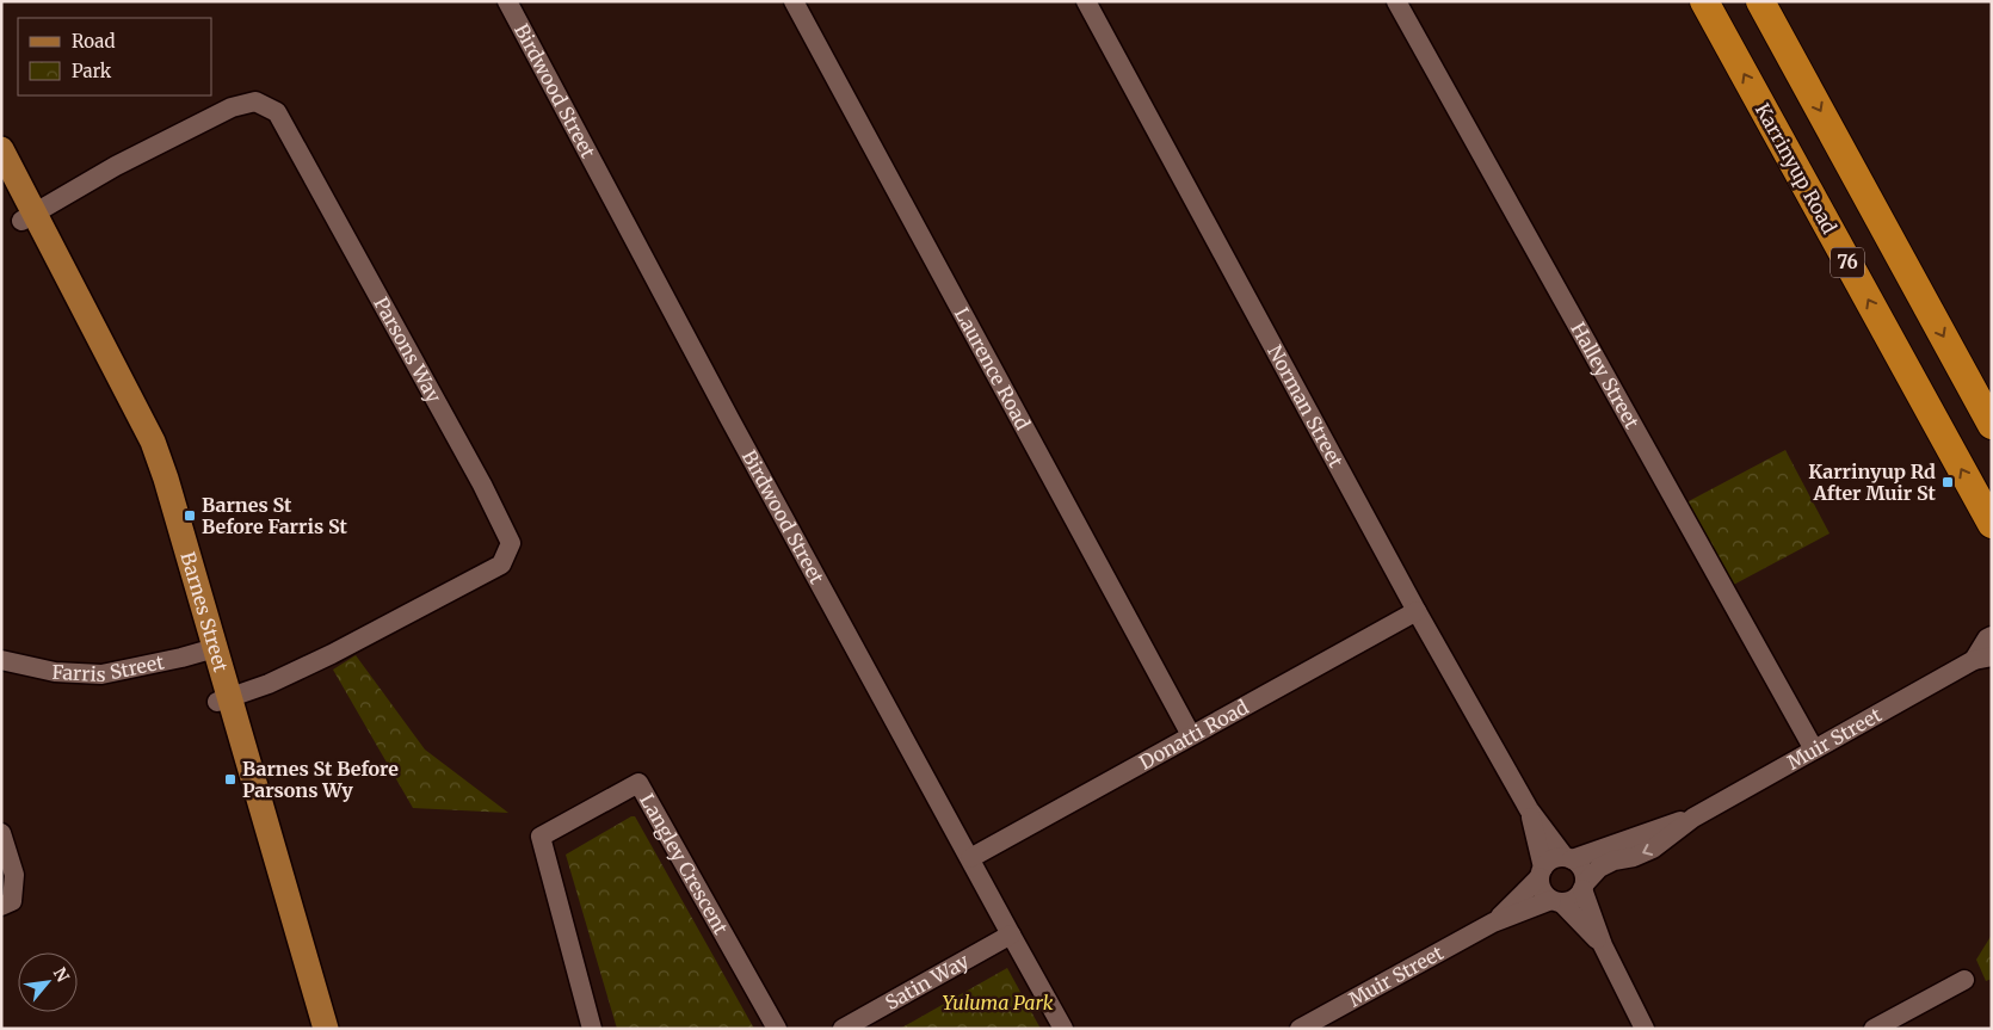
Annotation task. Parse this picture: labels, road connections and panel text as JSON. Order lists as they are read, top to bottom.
{
  "streets": {
    "highway": ["Karrinyup Road", "76"],
    "main road": ["Barnes Street"],
    "street": [
      "Birdwood Street",
      "Parsons Way",
      "Laurence Road",
      "Halley Street",
      "Norman Street",
      "Farris Street",
      "Donatti Road",
      "Muir Street",
      "Langley Crescent",
      "Satin Way"
    ]
  },
  "crossings": [
    ["Birdwood Street", "Donatti Road"],
    ["Birdwood Street", "Satin Way"],
    ["Parsons Way", "Barnes Street"],
    ["Laurence Road", "Donatti Road"],
    ["Halley Street", "Muir Street"],
    ["Norman Street", "Donatti Road"],
    ["Norman Street", "Muir Street"],
    ["Barnes Street", "Farris Street"]
  ],
  "parks": ["Yuluma Park"],
  "places": {
    "transit": ["Karrinyup Rd After Muir St", "Barnes St Before Farris St", "Barnes St Before Parsons Wy"]
  },
  "legend": ["Road", "Park"],
  "north": "top right"
}
